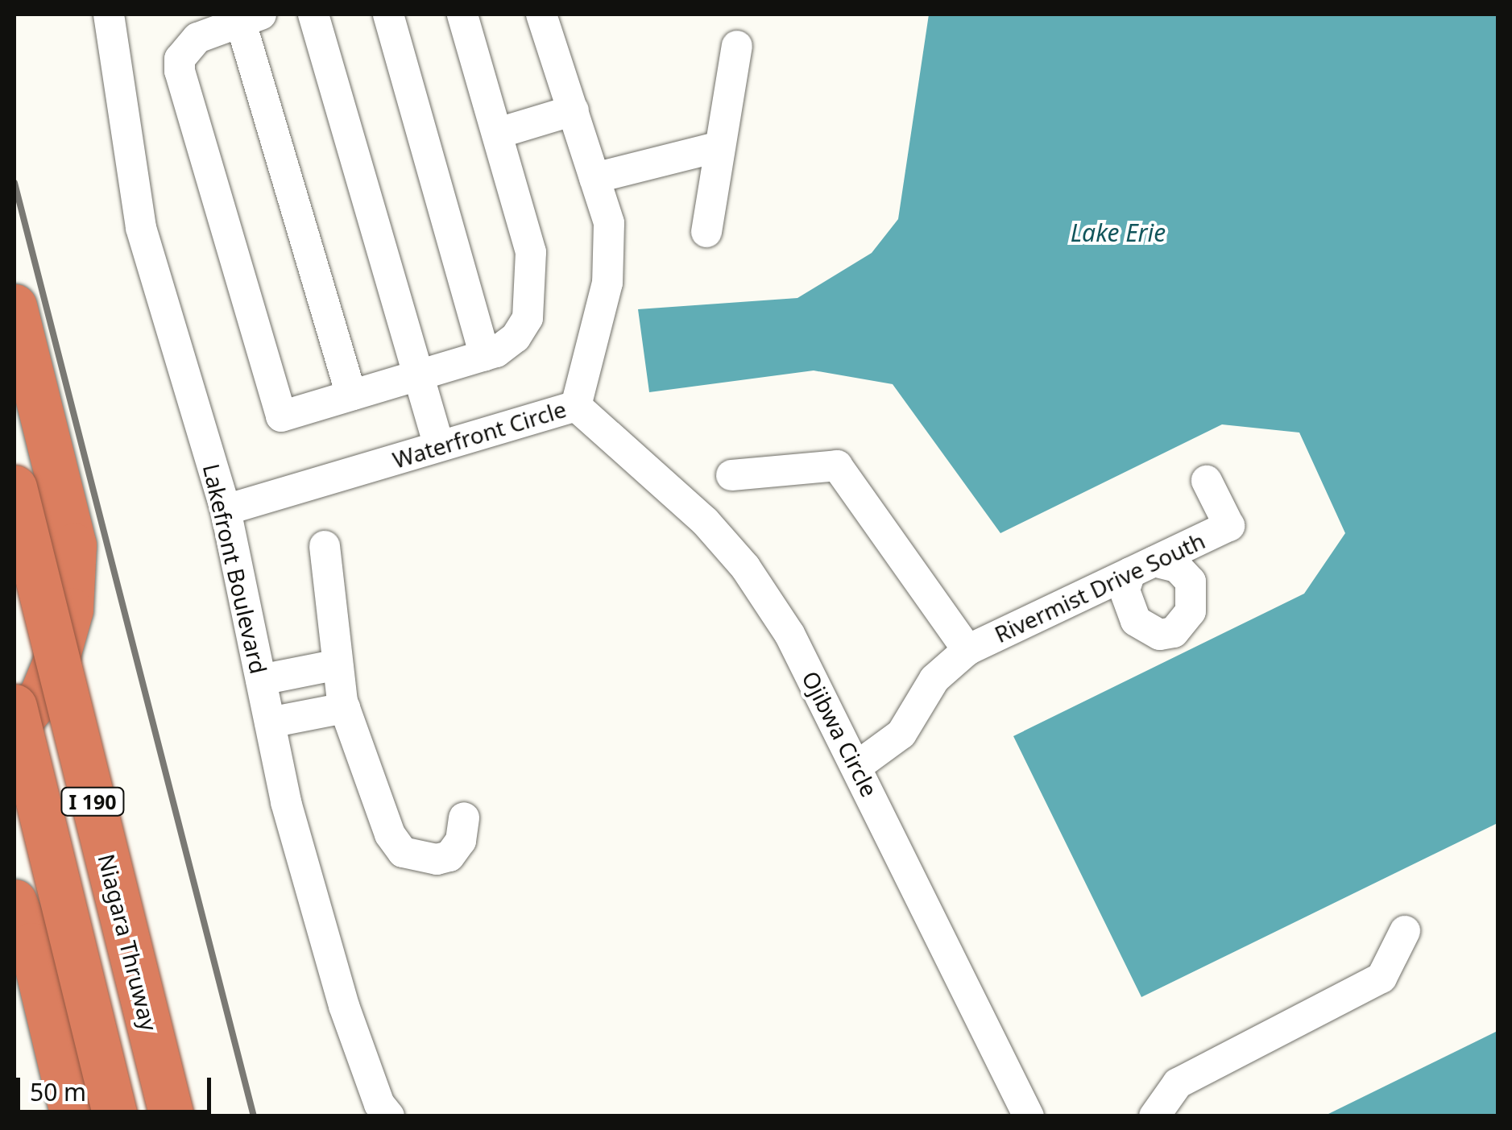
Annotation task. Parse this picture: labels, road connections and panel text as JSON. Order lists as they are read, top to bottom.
{
  "streets": {
    "highway": ["I 190", "Niagara Thruway"],
    "street": [
      "Waterfront Circle",
      "Lakefront Boulevard",
      "Rivermist Drive South",
      "Ojibwa Circle"
    ]
  },
  "crossings": [
    ["Waterfront Circle", "Lakefront Boulevard"],
    ["Waterfront Circle", "Ojibwa Circle"],
    ["Rivermist Drive South", "Ojibwa Circle"]
  ],
  "water": ["Lake Erie"],
  "scale_bar": "50 m"
}
